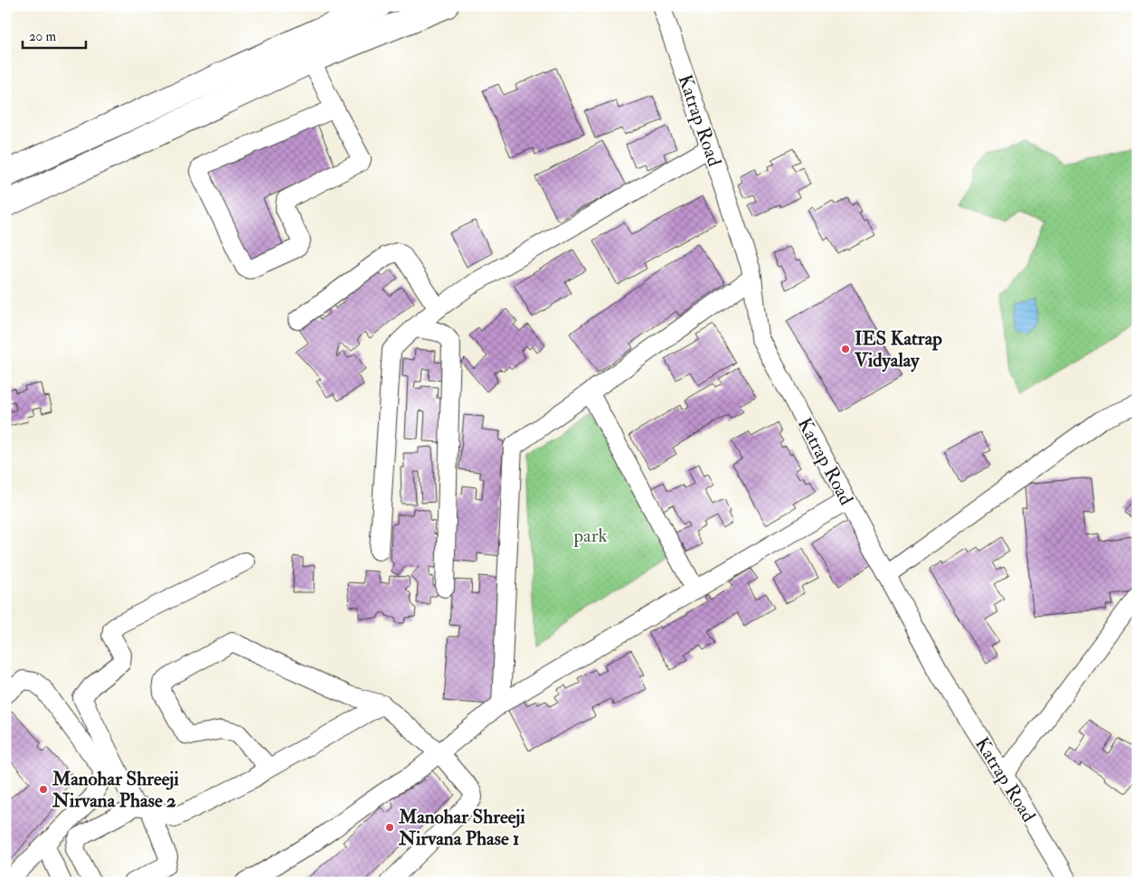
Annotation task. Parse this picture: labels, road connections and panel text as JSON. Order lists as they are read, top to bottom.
{
  "streets": {
    "street": ["Katrap Road"]
  },
  "parks": ["park"],
  "places": ["IES Katrap Vidyalay", "Manohar Shreeji Nirvana Phase 2", "Manohar Shreeji Nirvana Phase 1"],
  "scale_bar": "20 m"
}
